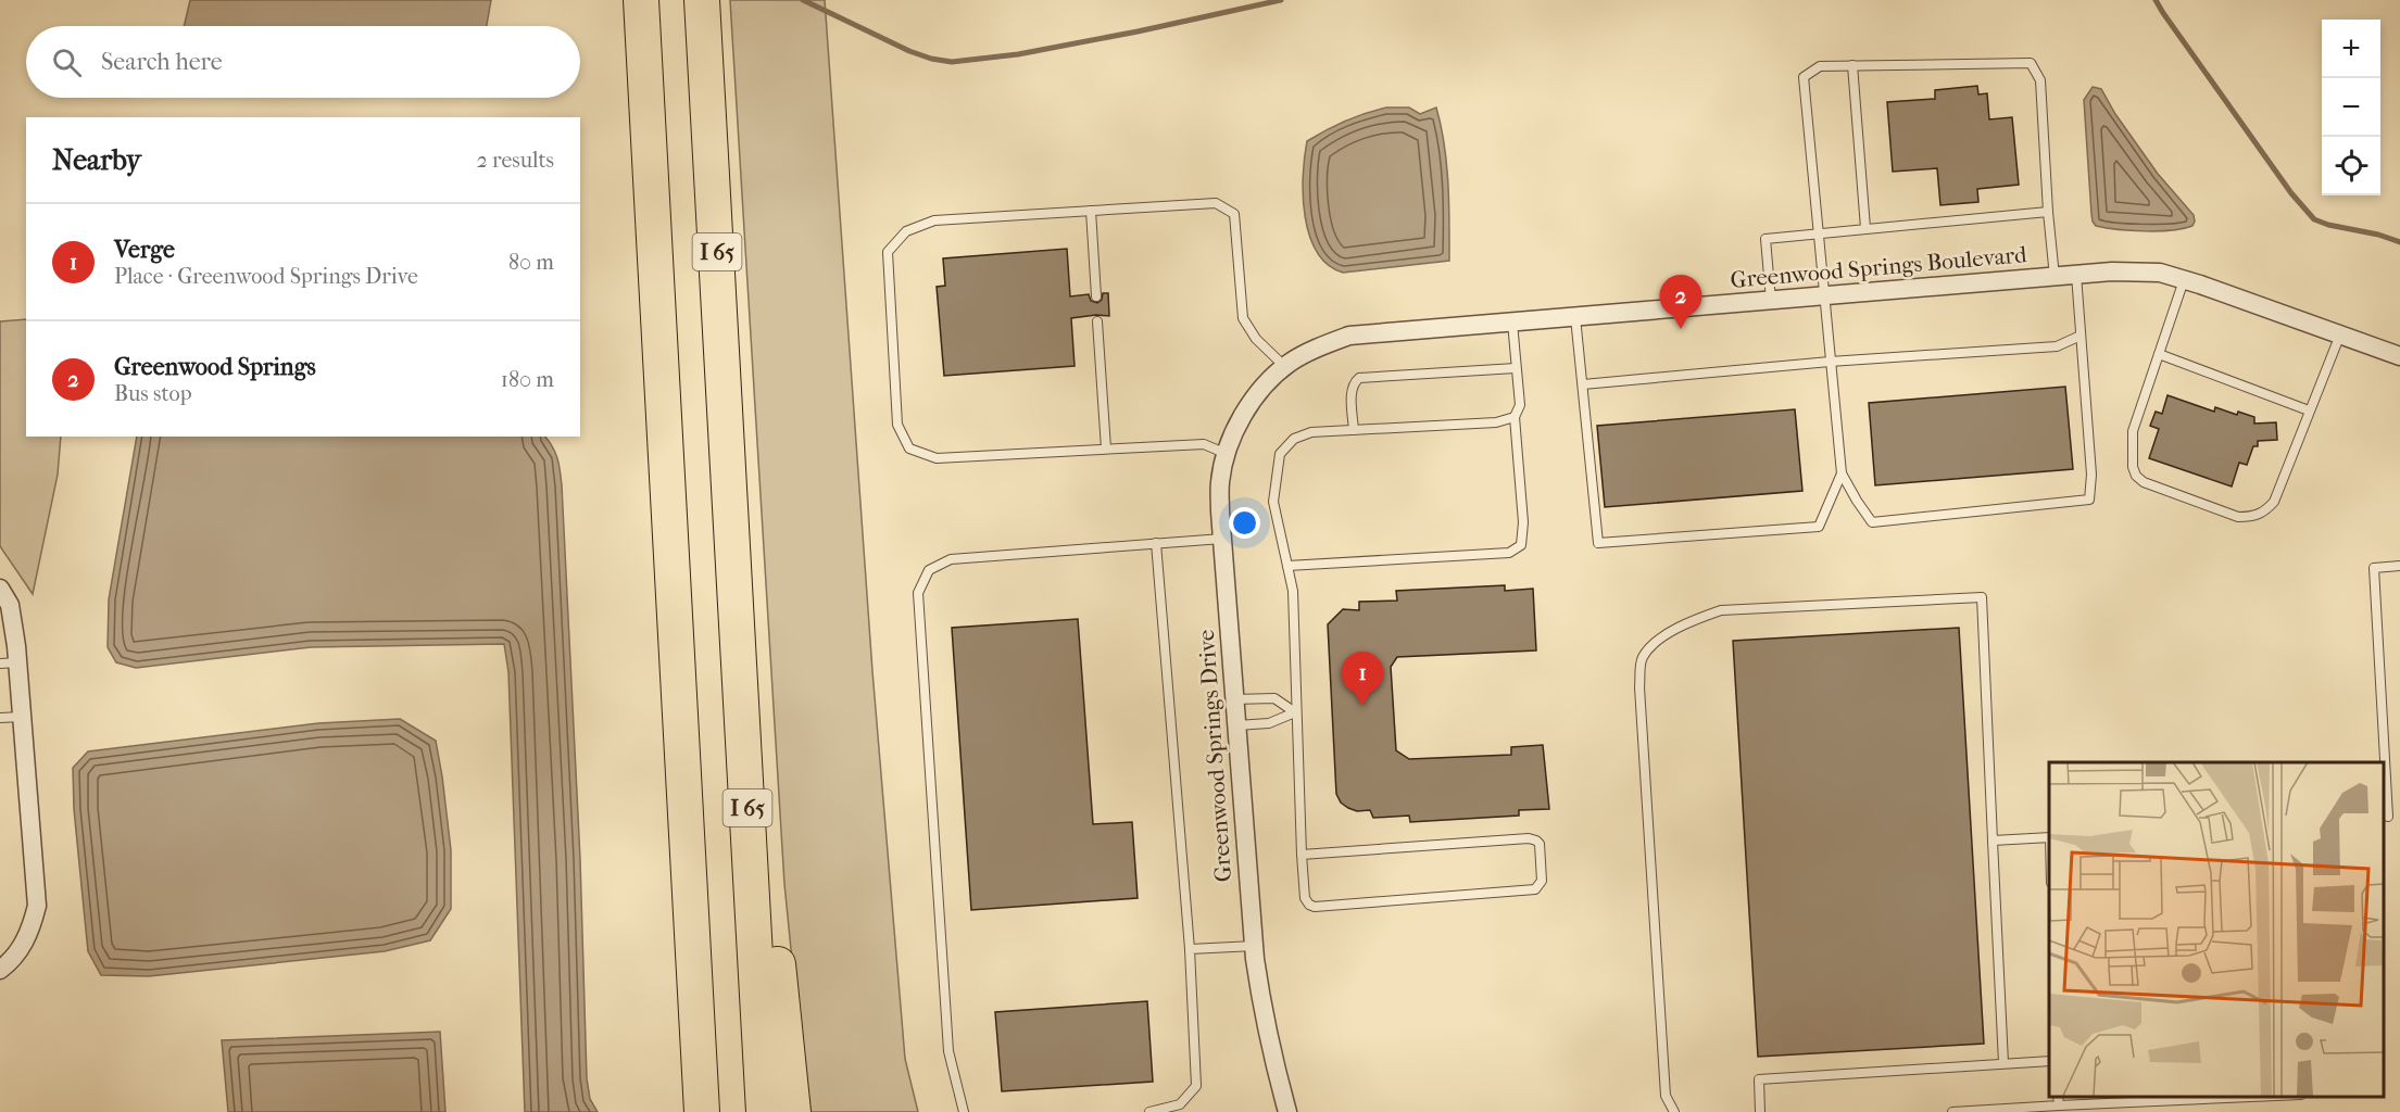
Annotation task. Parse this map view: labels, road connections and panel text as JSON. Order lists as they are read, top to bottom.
{
  "streets": {
    "highway": ["I 65"],
    "street": ["Greenwood Springs Boulevard", "Greenwood Springs Drive"]
  },
  "crossings": [
    ["Greenwood Springs Boulevard", "Greenwood Springs Drive"]
  ],
  "page": {
    "map_buttons": ["+", "−"],
    "search": "Search here",
    "heading": ["Nearby", "2 results"],
    "list": [
      {
        "mark": "1",
        "name": "Verge",
        "note": "Place · Greenwood Springs Drive",
        "value": "80 m"
      },
      {
        "mark": "2",
        "name": "Greenwood Springs",
        "note": "Bus stop",
        "value": "180 m"
      }
    ],
    "pins": ["2", "1"]
  }
}
